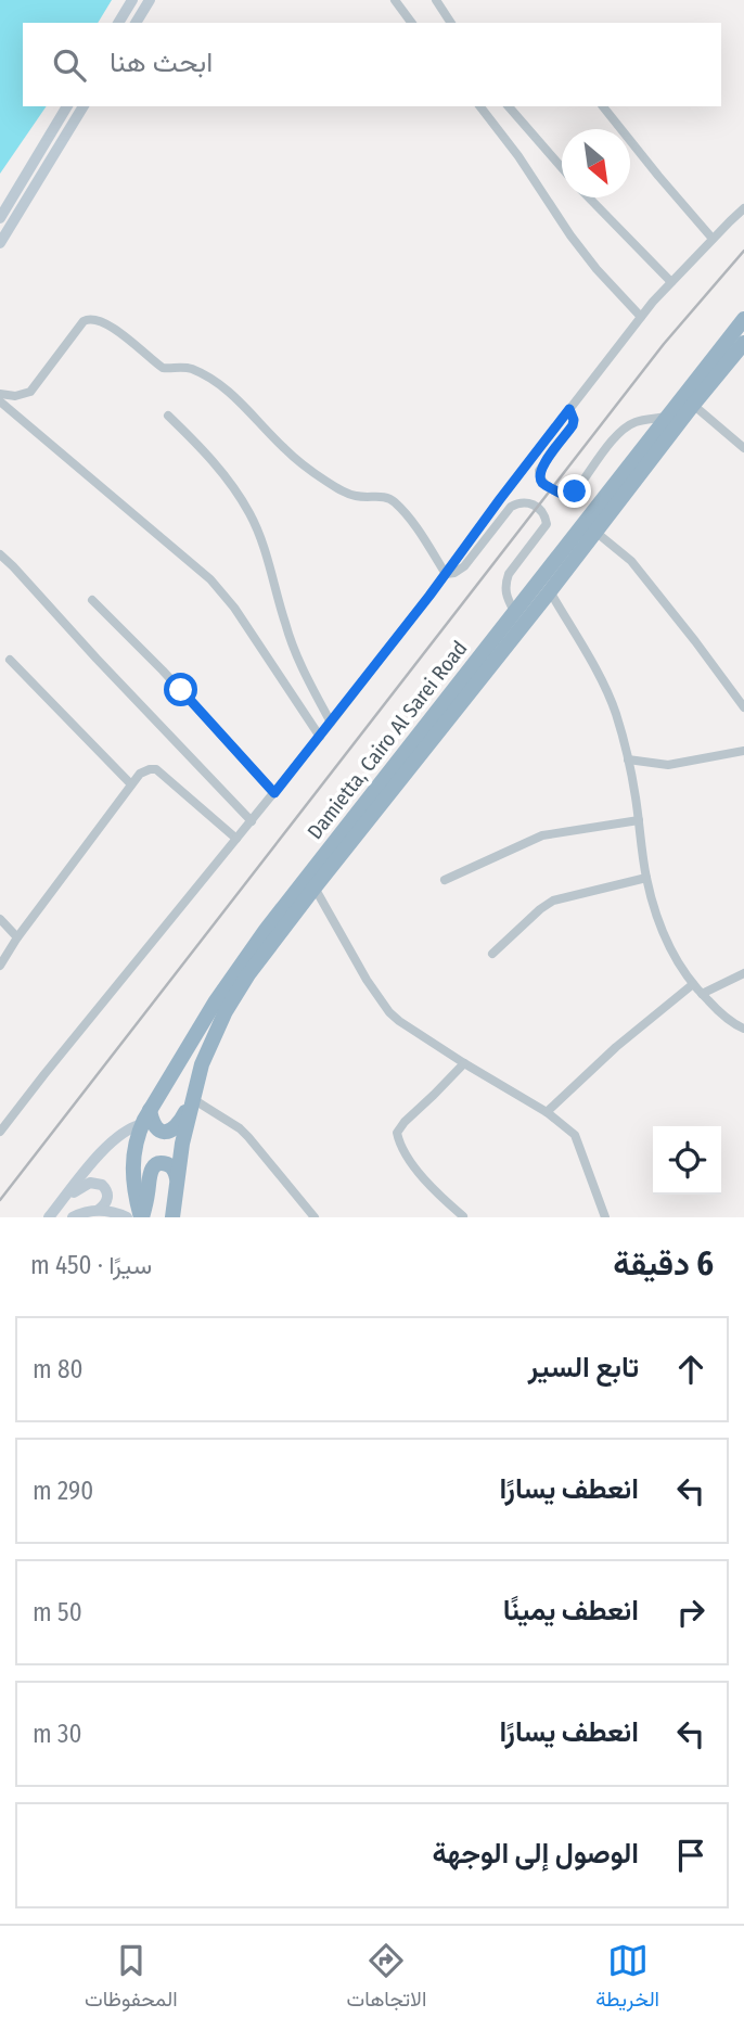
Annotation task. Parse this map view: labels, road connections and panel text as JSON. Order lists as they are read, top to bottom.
{
  "streets": {
    "highway": ["Damietta, Cairo Al Sarei Road"]
  },
  "north": "bottom right",
  "page": {
    "search": "ابحث هنا",
    "heading": ["6 دقيقة", "سيرًا · 450 m"],
    "list": [
      ["تابع السير", "80 m"],
      ["انعطف يسارًا", "290 m"],
      ["انعطف يمينًا", "50 m"],
      ["انعطف يسارًا", "30 m"],
      "الوصول إلى الوجهة"
    ],
    "nav": ["الخريطة", "الاتجاهات", "المحفوظات"]
  }
}
